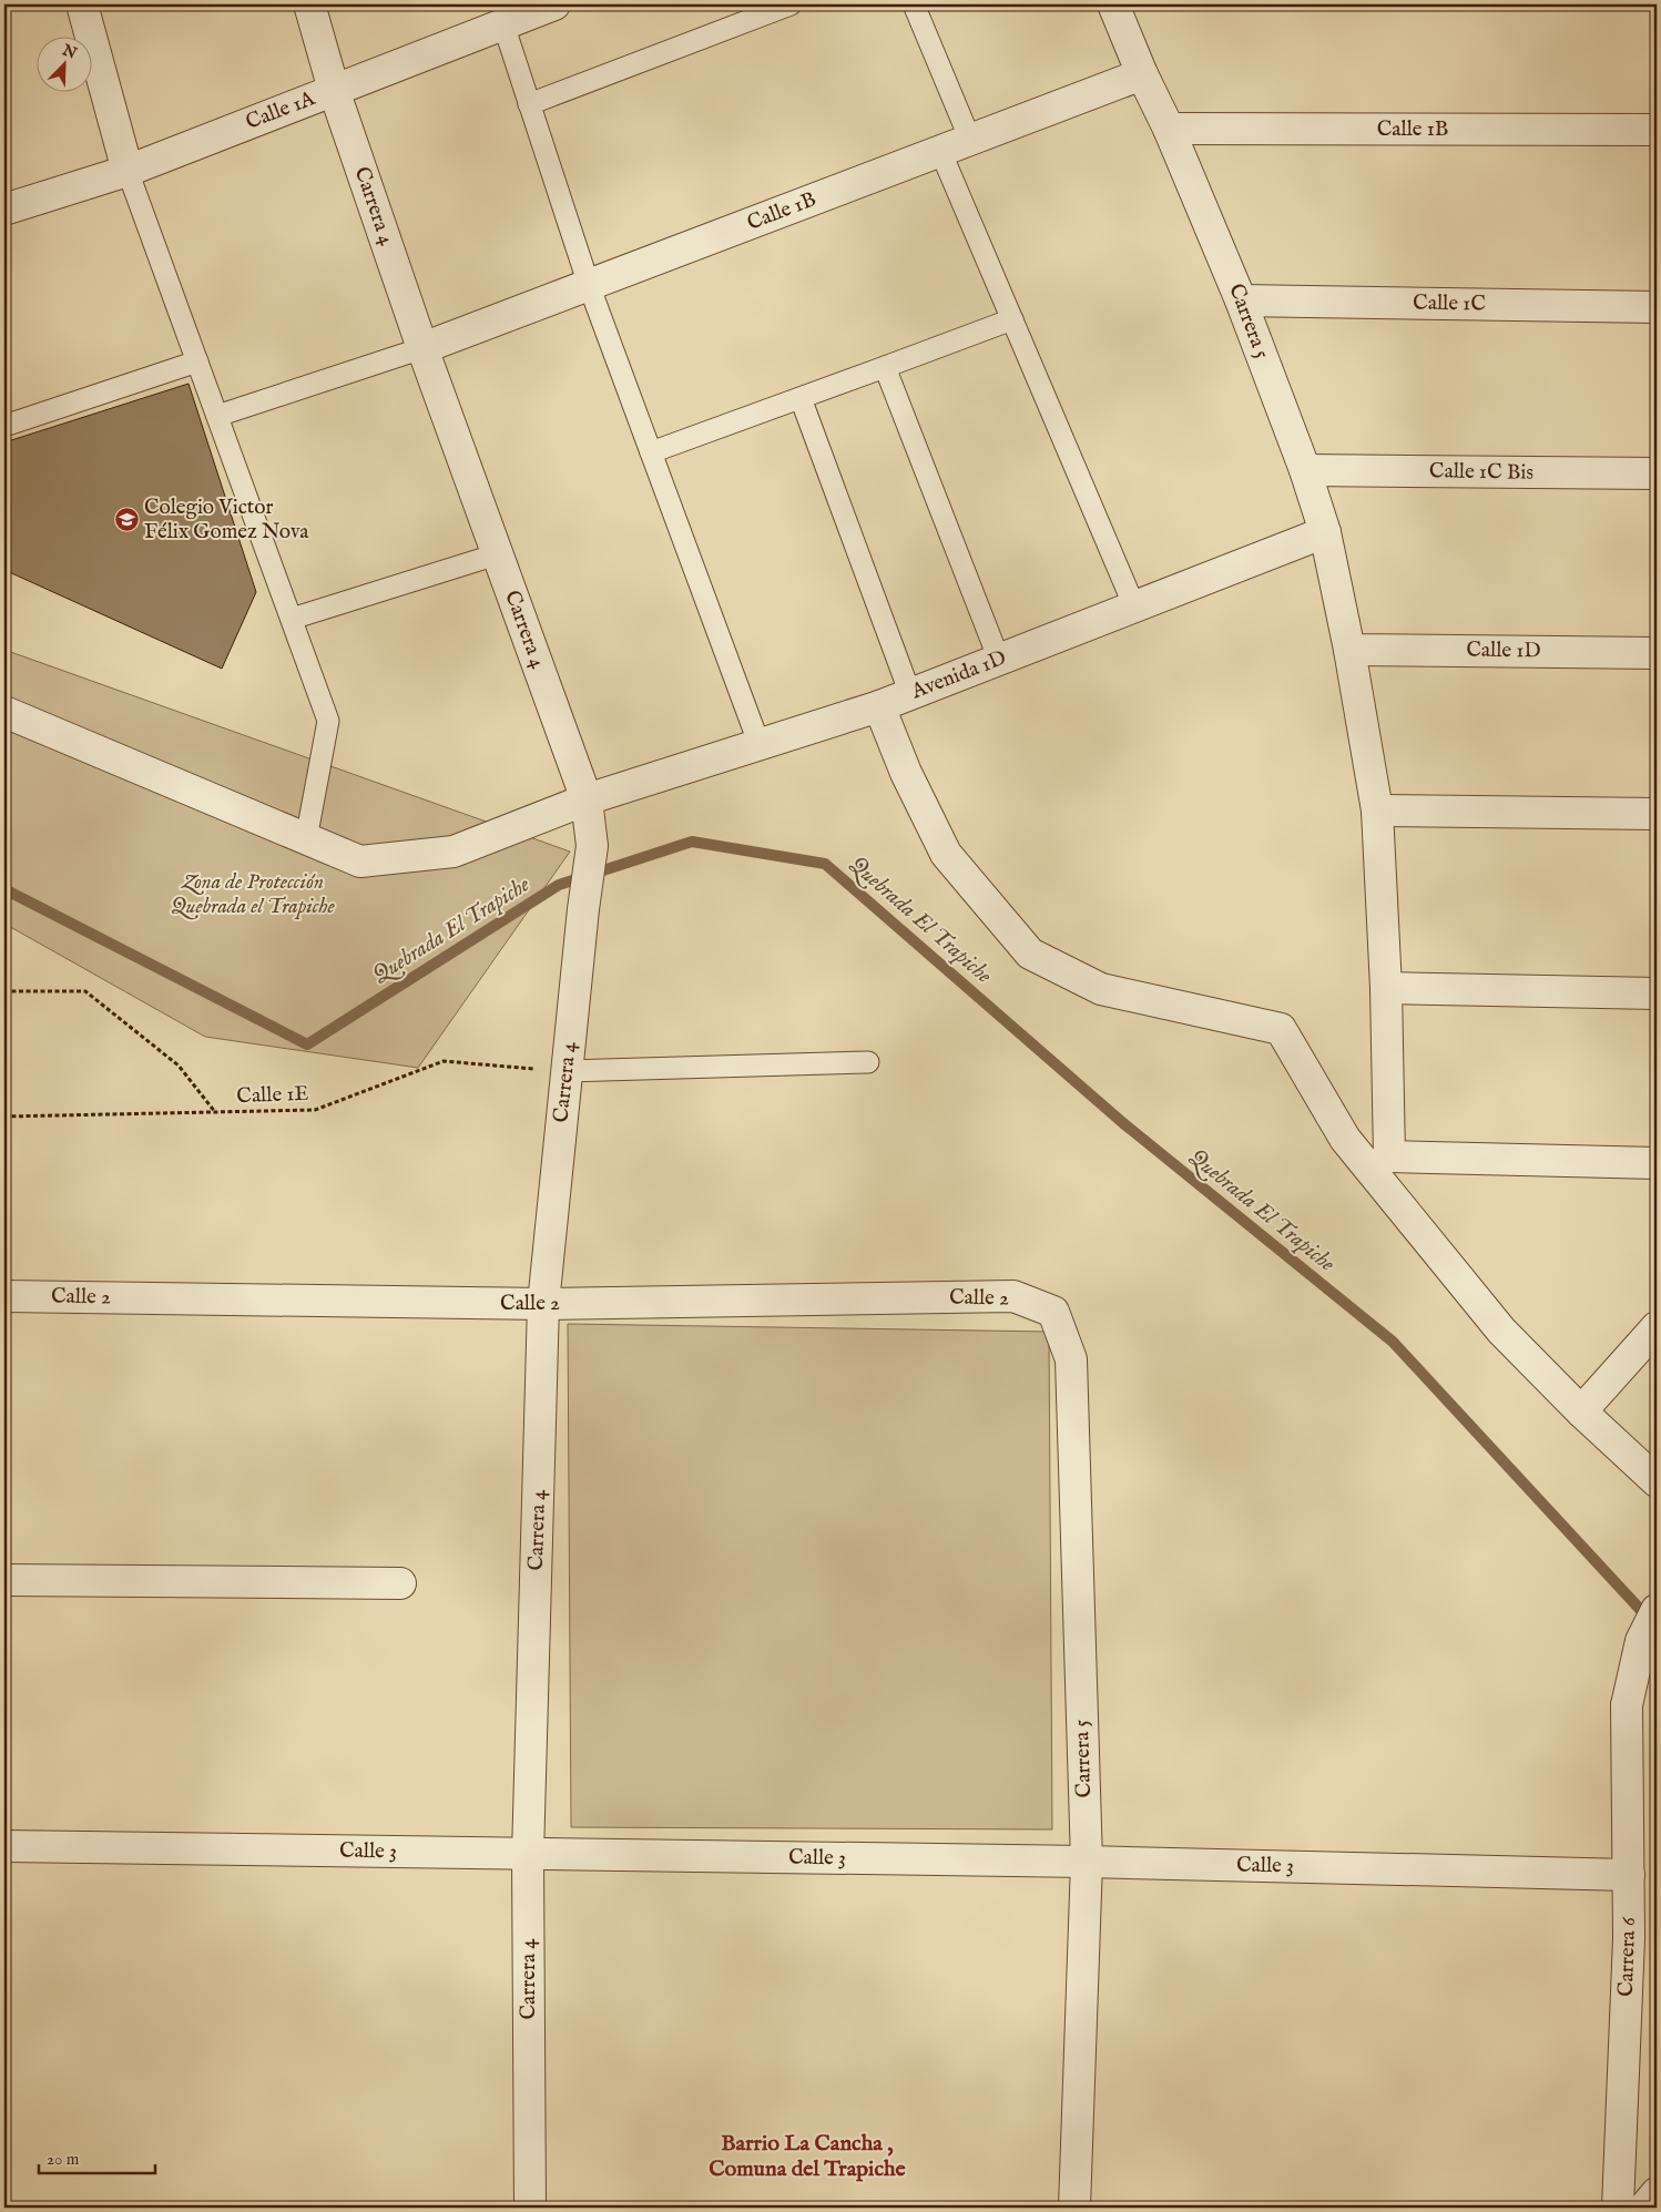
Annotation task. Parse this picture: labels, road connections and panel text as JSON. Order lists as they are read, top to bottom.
{
  "streets": {
    "street": [
      "Calle 1A",
      "Calle 1B",
      "Carrera 4",
      "Calle 1C",
      "Carrera 5",
      "Calle 1C Bis",
      "Calle 1D",
      "Avenida 1D",
      "Calle 2",
      "Calle 3",
      "Carrera 6"
    ],
    "path": ["Calle 1E"]
  },
  "crossings": [
    ["Calle 1A", "Carrera 4"],
    ["Calle 1B", "Carrera 4"],
    ["Calle 1B", "Carrera 5"],
    ["Carrera 4", "Avenida 1D"],
    ["Carrera 4", "Calle 1E"],
    ["Carrera 4", "Calle 2"],
    ["Carrera 4", "Calle 3"],
    ["Calle 1C", "Carrera 5"],
    ["Carrera 5", "Calle 1C Bis"],
    ["Carrera 5", "Calle 1D"],
    ["Carrera 5", "Avenida 1D"],
    ["Carrera 5", "Calle 2"],
    ["Carrera 5", "Calle 3"],
    ["Calle 3", "Carrera 6"]
  ],
  "districts": ["Barrio La Cancha , Comuna del Trapiche"],
  "water": ["Quebrada El Trapiche"],
  "parks": ["Zona de Protección Quebrada el Trapiche"],
  "places": {
    "school or university": ["Colegio Victor Félix Gomez Nova"]
  },
  "scale_bar": "20 m",
  "north": "top right"
}
